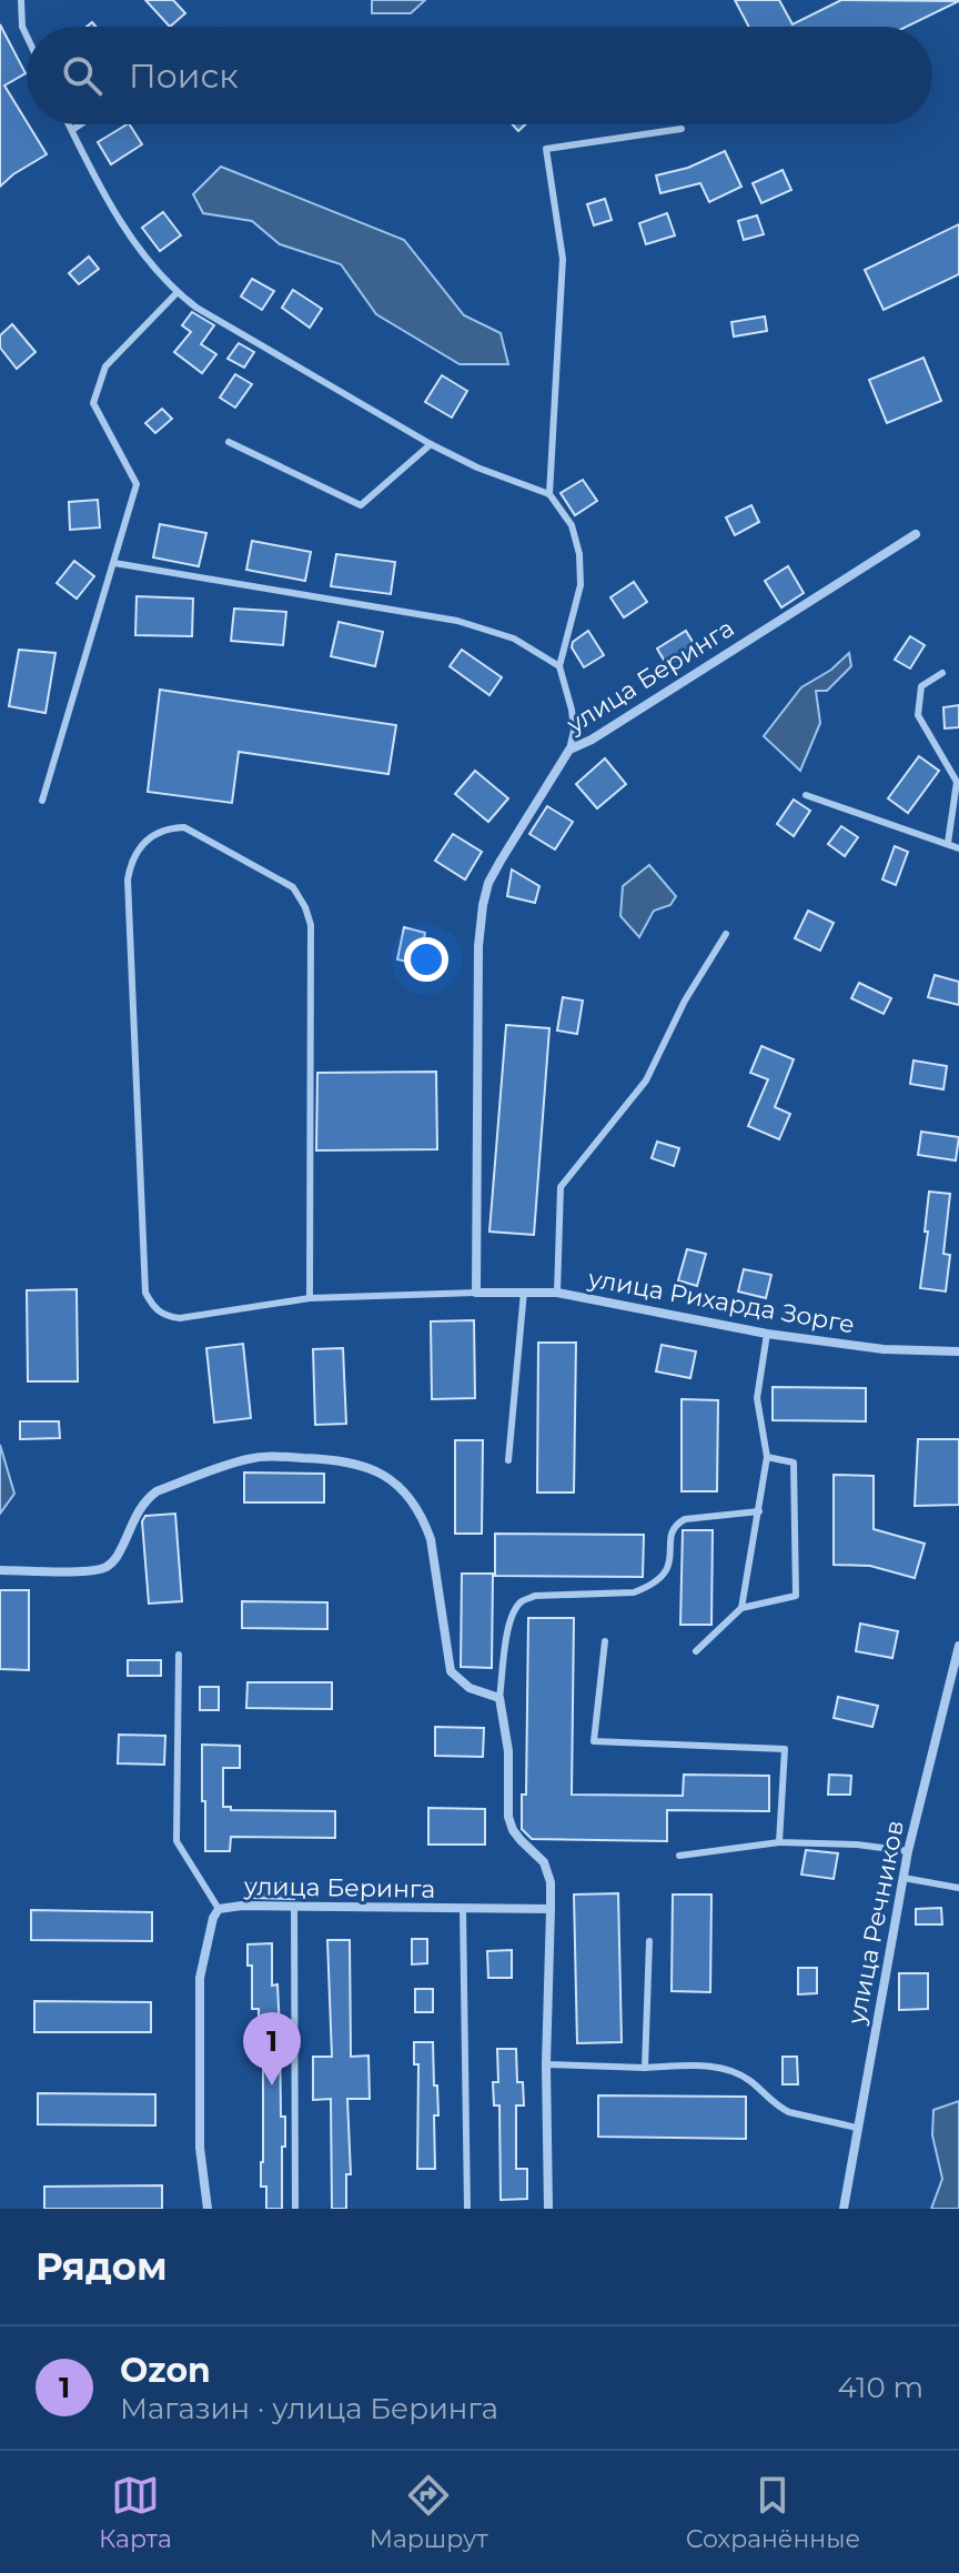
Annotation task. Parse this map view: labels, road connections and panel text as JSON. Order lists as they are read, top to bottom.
{
  "streets": {
    "street": ["улица Беринга", "улица Рихарда Зорге", "улица Речников"]
  },
  "crossings": [
    ["улица Беринга", "улица Рихарда Зорге"]
  ],
  "page": {
    "search": "Поиск",
    "pins": "1",
    "heading": "Рядом",
    "list": [
      {
        "mark": "1",
        "name": "Ozon",
        "note": "Магазин · улица Беринга",
        "value": "410 m"
      }
    ],
    "nav": ["Карта", "Маршрут", "Сохранённые"]
  }
}
